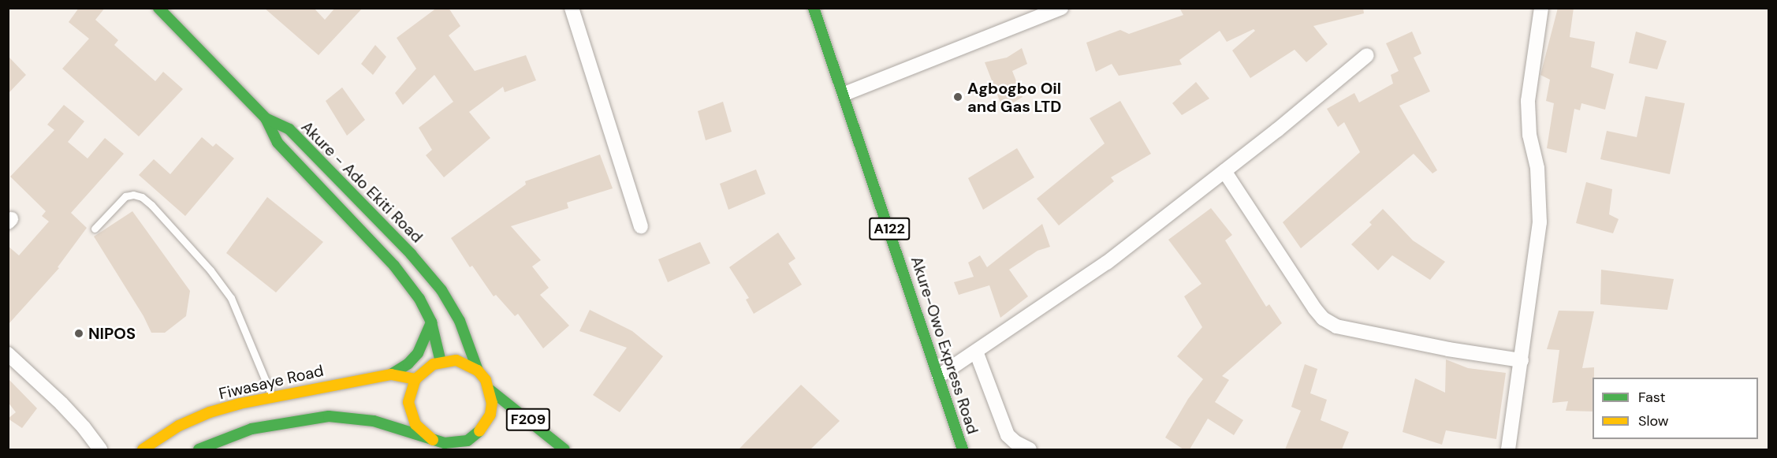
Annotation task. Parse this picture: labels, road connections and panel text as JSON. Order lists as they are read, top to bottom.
{
  "streets": {
    "main road": [
      "Akure - Ado Ekiti Road",
      "A122",
      "Akure-Owo Express Road",
      "Fiwasaye Road",
      "F209"
    ]
  },
  "crossings": [
    ["Akure - Ado Ekiti Road", "Fiwasaye Road"],
    ["Akure - Ado Ekiti Road", "F209"],
    ["Fiwasaye Road", "F209"]
  ],
  "places": ["Agbogbo Oil and Gas LTD", "NIPOS"],
  "legend": ["Fast", "Slow"]
}
